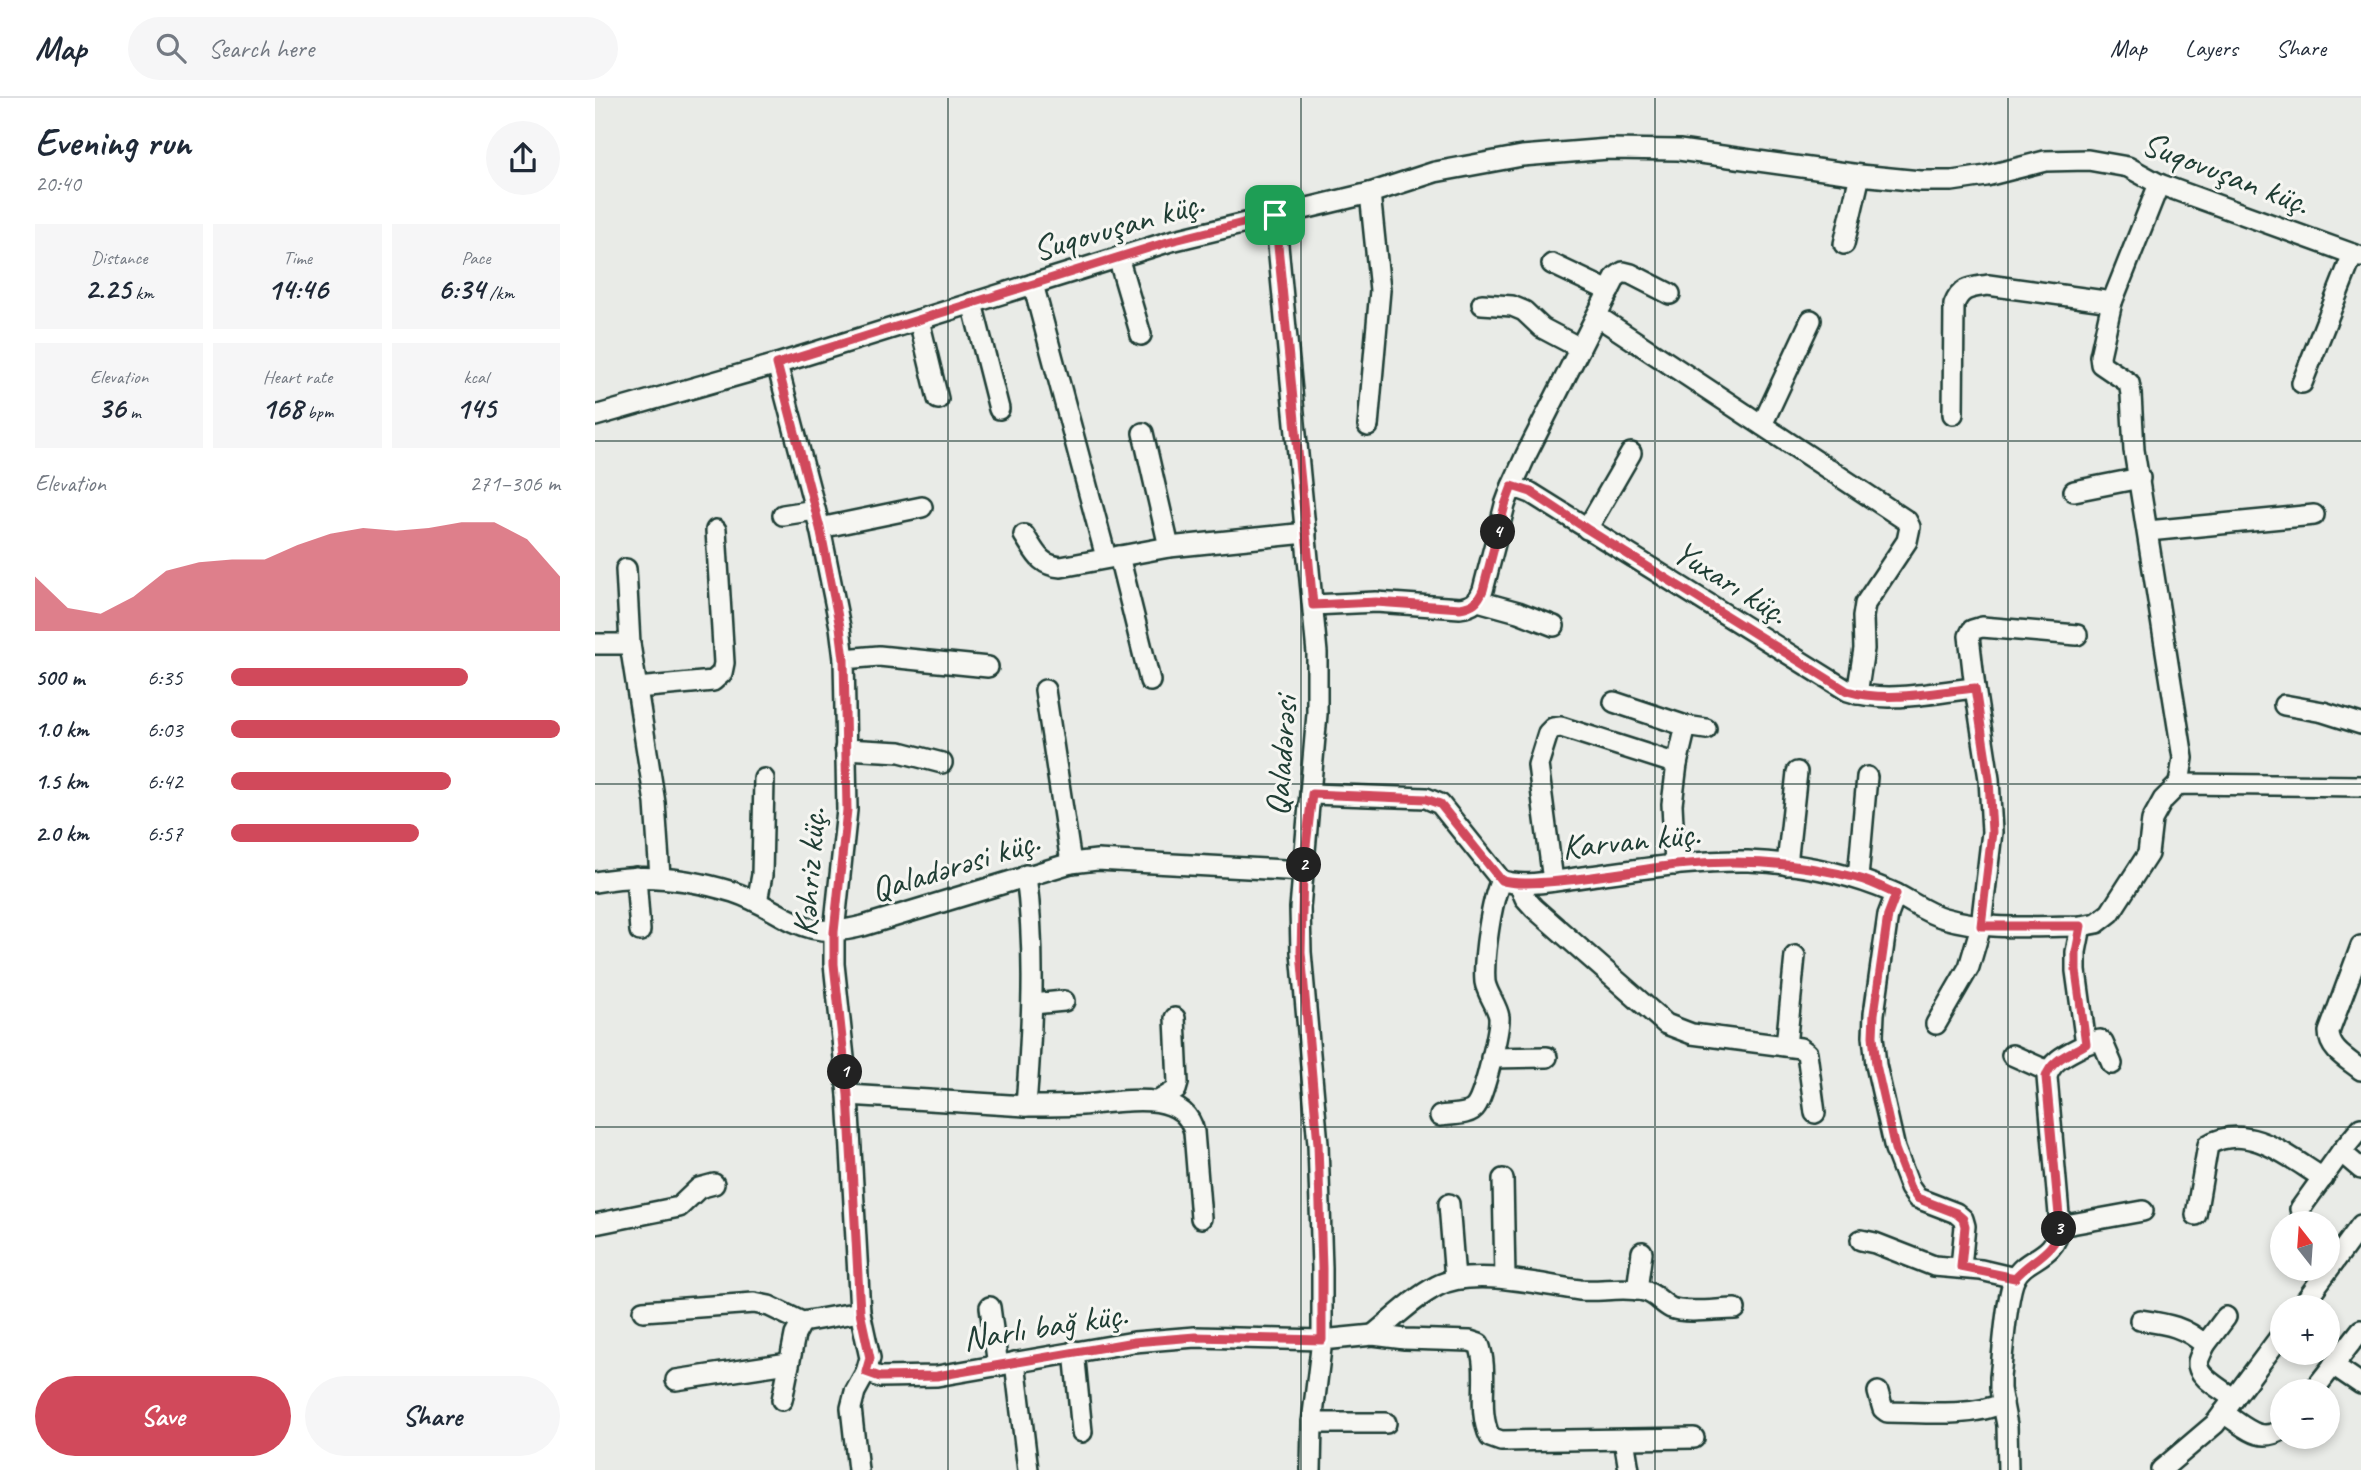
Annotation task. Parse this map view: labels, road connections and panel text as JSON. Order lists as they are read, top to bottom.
{
  "streets": {
    "street": [
      "Suqovuşan küç.",
      "Yuxarı küç.",
      "Qaladərəsi",
      "Karvan küç.",
      "Qaladərəsi küç.",
      "Kəhriz küç.",
      "Narlı bağ küç."
    ]
  },
  "crossings": [
    ["Suqovuşan küç.", "Qaladərəsi"],
    ["Suqovuşan küç.", "Kəhriz küç."],
    ["Qaladərəsi", "Qaladərəsi küç."],
    ["Qaladərəsi", "Narlı bağ küç."],
    ["Qaladərəsi küç.", "Kəhriz küç."],
    ["Kəhriz küç.", "Narlı bağ küç."]
  ],
  "north": "top",
  "page": {
    "header": "Map",
    "search": "Search here",
    "nav": ["Map", "Layers", "Share"],
    "heading": ["Evening run", "20:40"],
    "stats": [
      ["Distance", "2.25 km"],
      ["Time", "14:46"],
      ["Pace", "6:34 /km"],
      ["Elevation", "36 m"],
      ["Heart rate", "168 bpm"],
      ["kcal", "145"]
    ],
    "chart": ["Elevation", "271–306 m"],
    "pins": [
      "4",
      "2",
      "1",
      "3"
    ],
    "list": [
      {
        "name": "500 m",
        "note": "6:35"
      },
      {
        "name": "1.0 km",
        "note": "6:03"
      },
      {
        "name": "1.5 km",
        "note": "6:42"
      },
      {
        "name": "2.0 km",
        "note": "6:57"
      }
    ],
    "map_buttons": ["+", "−"],
    "buttons": ["Save", "Share"]
  }
}
